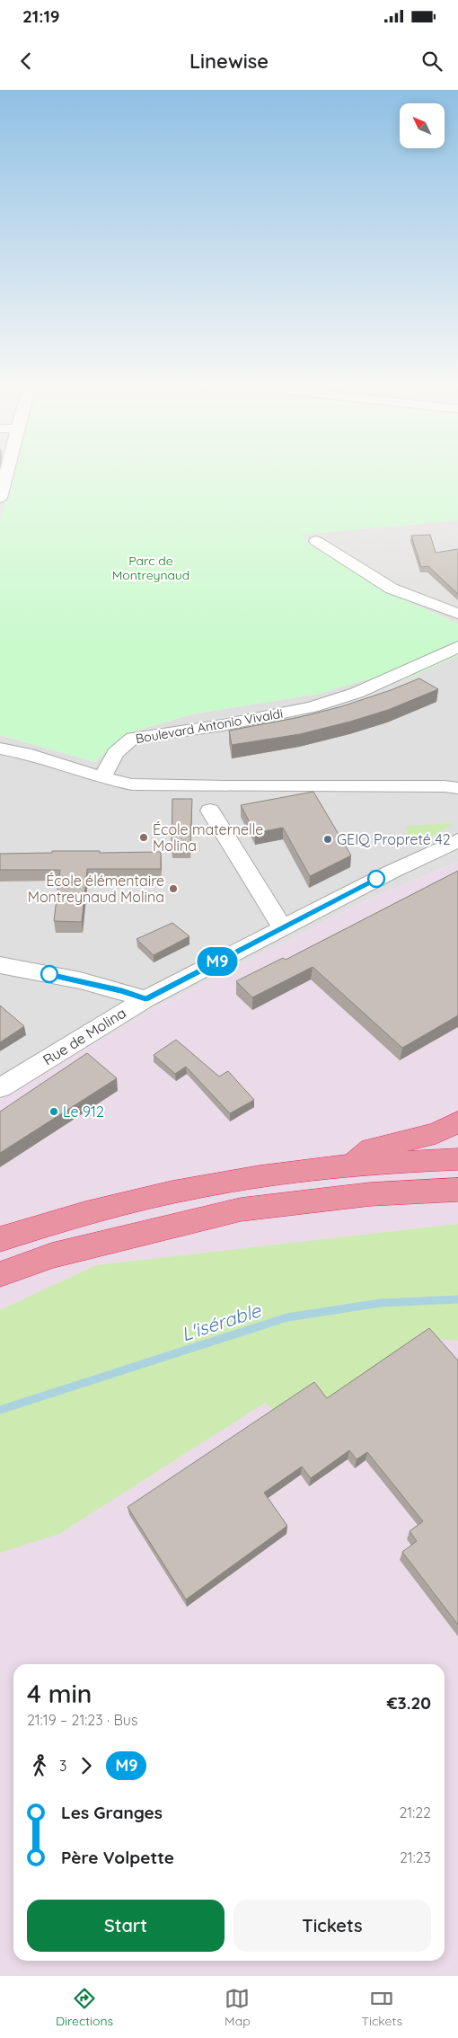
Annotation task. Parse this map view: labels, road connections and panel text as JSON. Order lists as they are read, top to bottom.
{
  "streets": {
    "street": ["Boulevard Antonio Vivaldi", "Rue de Molina"]
  },
  "water": ["L'isérable"],
  "parks": ["Parc de Montreynaud"],
  "places": [
    "École maternelle Molina",
    "GEIQ Propreté 42",
    "École élémentaire Montreynaud Molina",
    "Le 912"
  ],
  "lines": ["bus line M9"],
  "north": "top left",
  "page": {
    "status": "21:19",
    "header": "Linewise",
    "on_map": "M9",
    "heading": ["4 min", "21:19 – 21:23 · Bus", "€3.20"],
    "legs": ["3", "M9"],
    "list": [
      {
        "name": "Les Granges",
        "value": "21:22"
      },
      {
        "name": "Père Volpette",
        "value": "21:23"
      }
    ],
    "buttons": ["Start", "Tickets"],
    "tabs": ["Directions", "Map", "Tickets"]
  }
}
